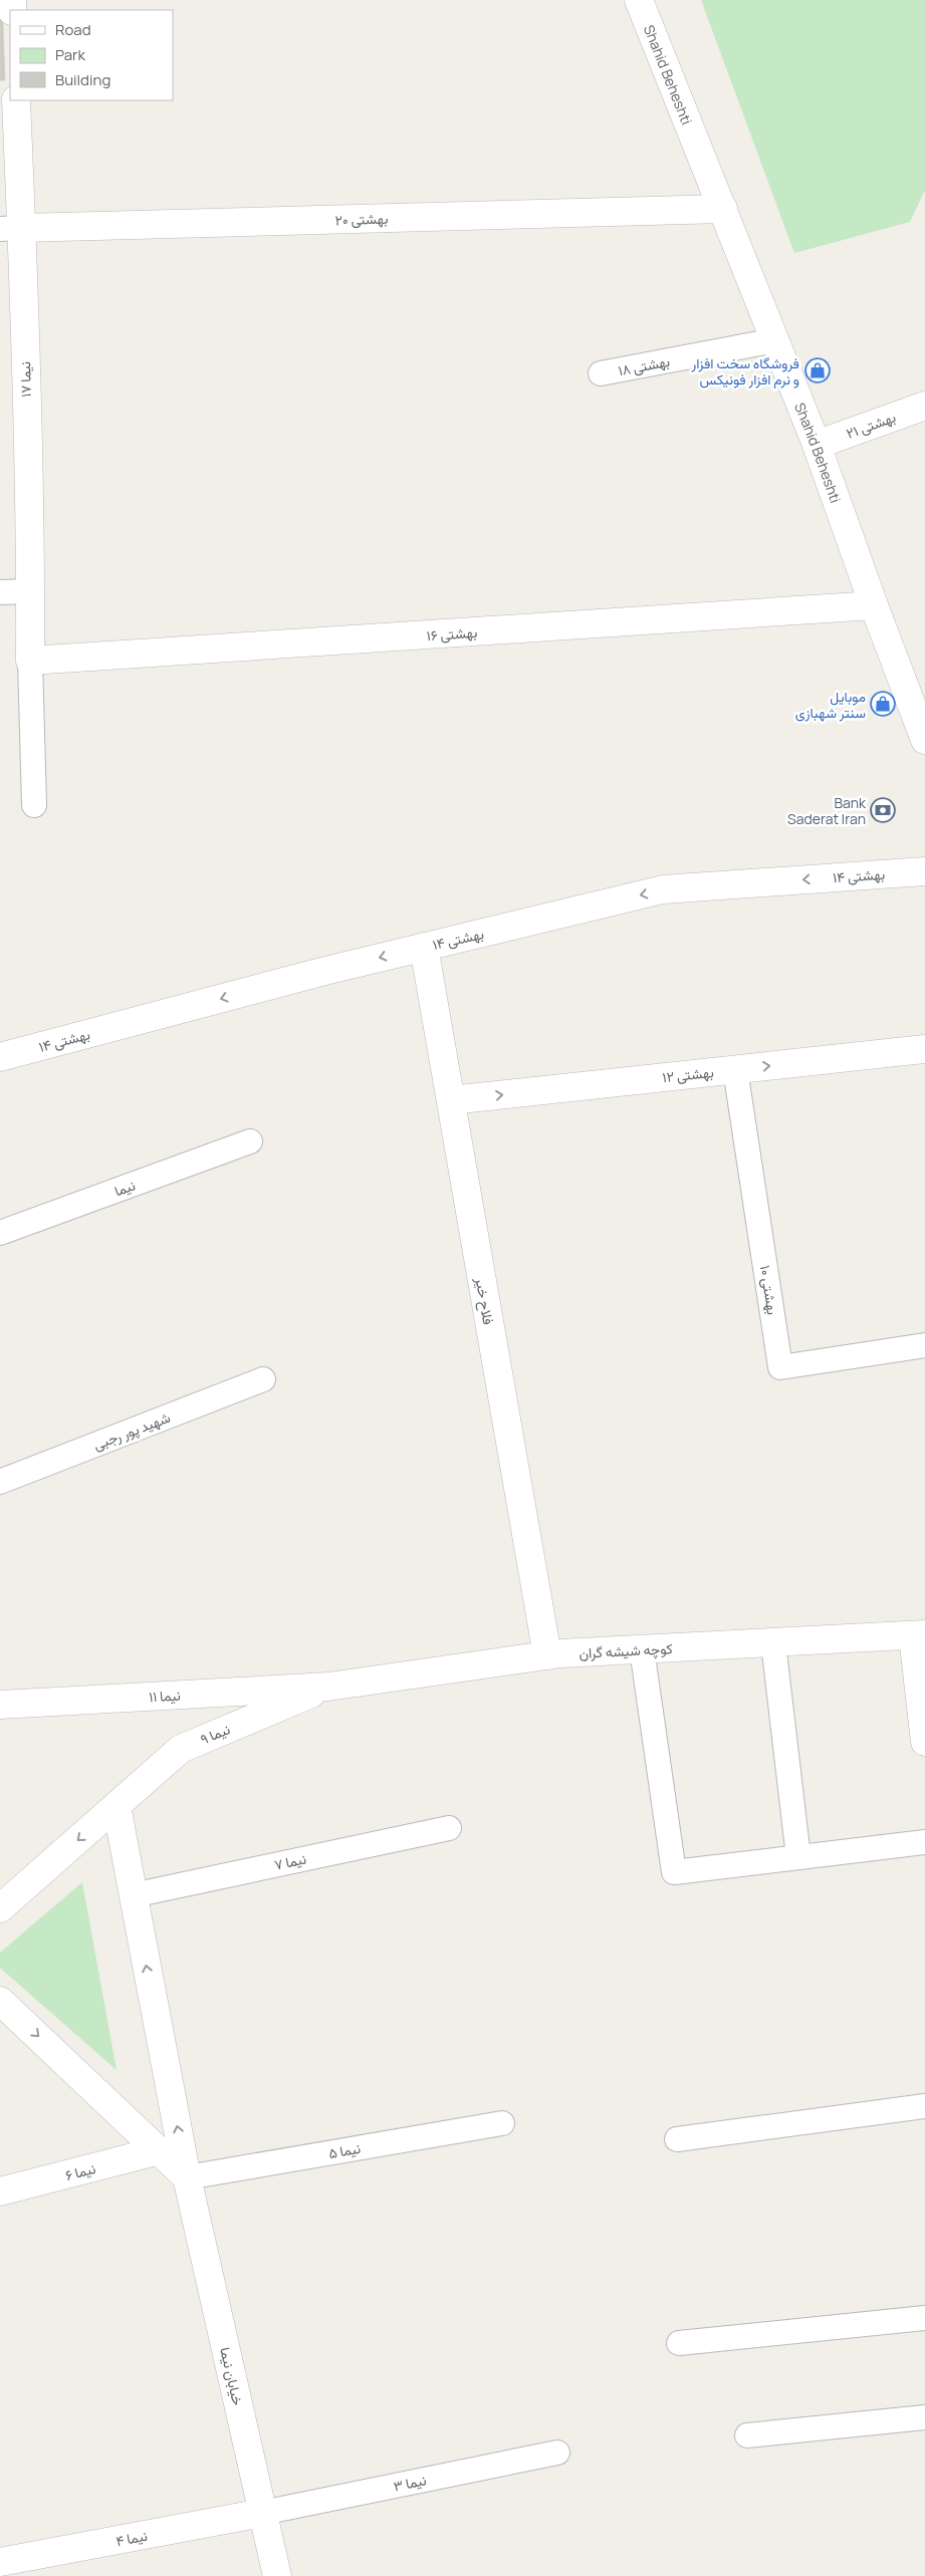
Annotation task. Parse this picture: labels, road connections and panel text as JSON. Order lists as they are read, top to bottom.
{
  "streets": {
    "street": [
      "Shahid Beheshti",
      "بهشتی ۲۰",
      "نیما ۱۷",
      "بهشتی ۲۱",
      "بهشتی ۱۶",
      "بهشتی ۱۴",
      "بهشتی ۱۲",
      "فلاح خیر",
      "کوچه شیشه گران",
      "نیما ۱۱",
      "نیما ۹",
      "نیما ۶",
      "خیابان نیما",
      "نیما ۴"
    ],
    "lane": [
      "بهشتی ۱۸",
      "نیما",
      "بهشتی ۱۰",
      "شهید پور رجبی",
      "نیما ۷",
      "نیما ۵",
      "نیما ۳"
    ]
  },
  "crossings": [
    ["Shahid Beheshti", "بهشتی ۲۰"],
    ["Shahid Beheshti", "بهشتی ۱۸"],
    ["Shahid Beheshti", "بهشتی ۲۱"],
    ["Shahid Beheshti", "بهشتی ۱۶"],
    ["بهشتی ۲۰", "نیما ۱۷"],
    ["نیما ۱۷", "بهشتی ۱۶"],
    ["بهشتی ۱۴", "فلاح خیر"],
    ["بهشتی ۱۲", "بهشتی ۱۰"],
    ["بهشتی ۱۲", "فلاح خیر"],
    ["فلاح خیر", "کوچه شیشه گران"],
    ["کوچه شیشه گران", "نیما ۱۱"],
    ["کوچه شیشه گران", "نیما ۹"],
    ["نیما ۱۱", "نیما ۹"],
    ["نیما ۹", "خیابان نیما"],
    ["نیما ۷", "خیابان نیما"],
    ["نیما ۵", "خیابان نیما"],
    ["خیابان نیما", "نیما ۳"],
    ["خیابان نیما", "نیما ۴"],
    ["نیما ۳", "نیما ۴"]
  ],
  "one_way": [
    "بهشتی ۱۴",
    "بهشتی ۱۲",
    "نیما ۹",
    "خیابان نیما"
  ],
  "places": {
    "shop": ["فروشگاه سخت افزار و نرم افزار فونیکس", "موبایل سنتر شهبازی"],
    "bank": ["Bank Saderat Iran"]
  },
  "legend": ["Road", "Park", "Building"]
}
